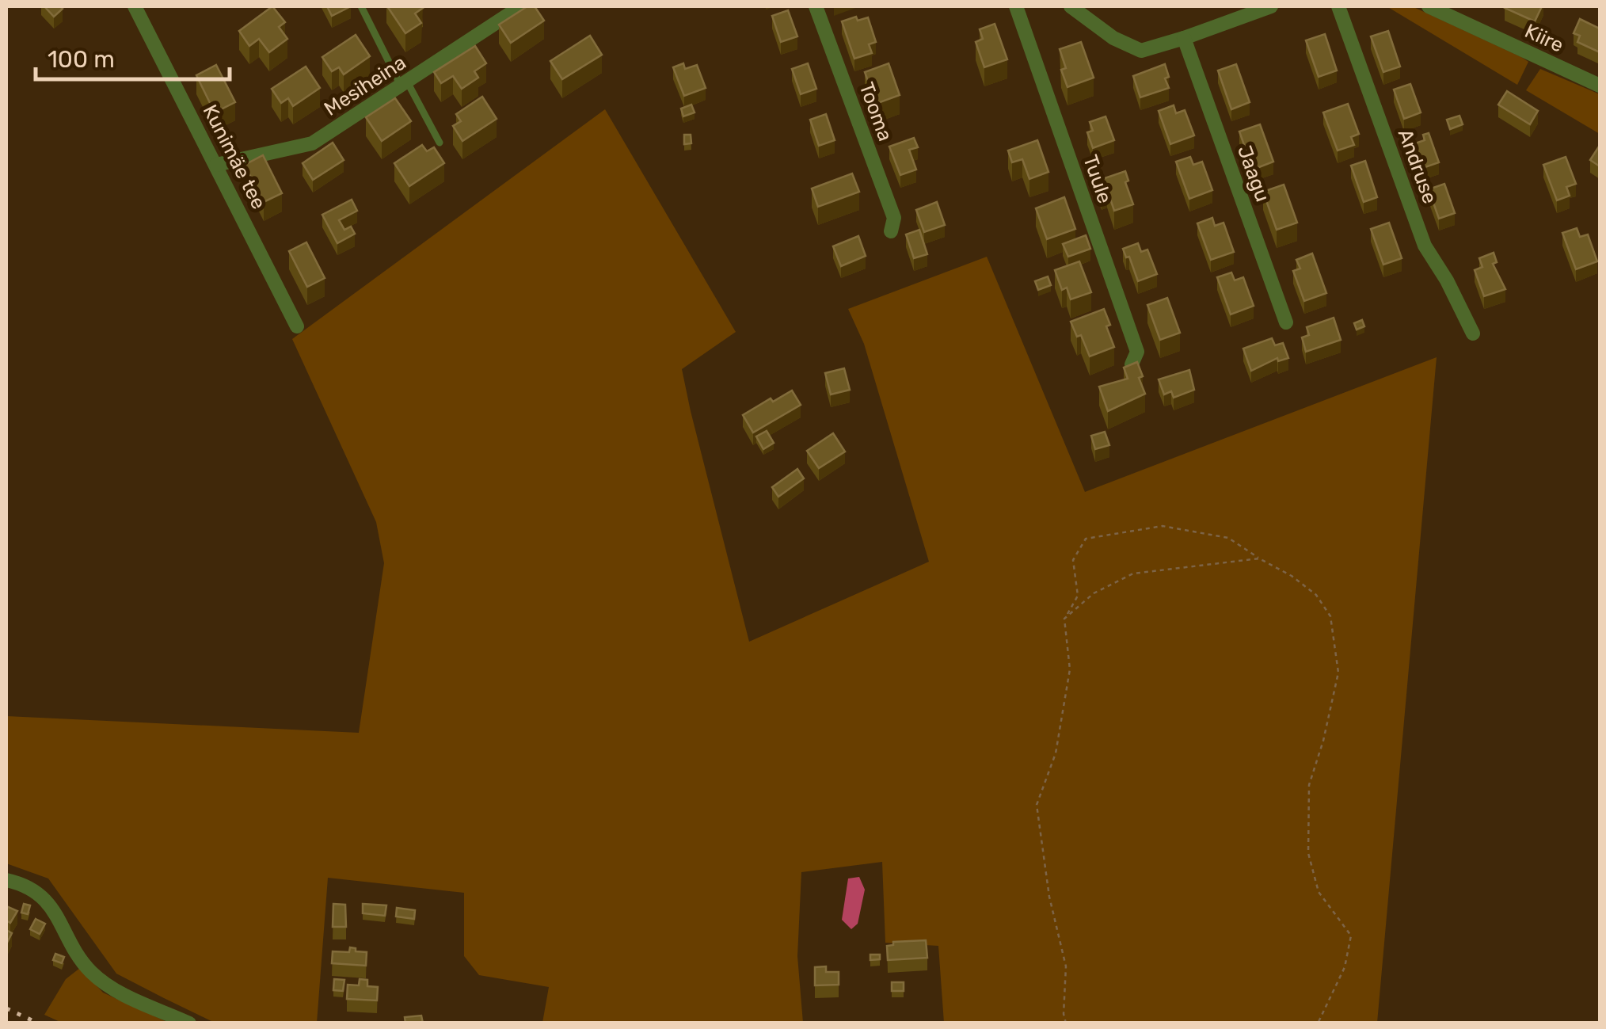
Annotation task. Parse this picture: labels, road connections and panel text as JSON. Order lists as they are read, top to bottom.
{
  "streets": {
    "street": [
      "Kiire",
      "Mesiheina",
      "Tooma",
      "Kunimäe tee",
      "Andruse",
      "Jaagu",
      "Tuule"
    ]
  },
  "crossings": [
    ["Mesiheina", "Kunimäe tee"]
  ],
  "scale_bar": "100 m"
}
